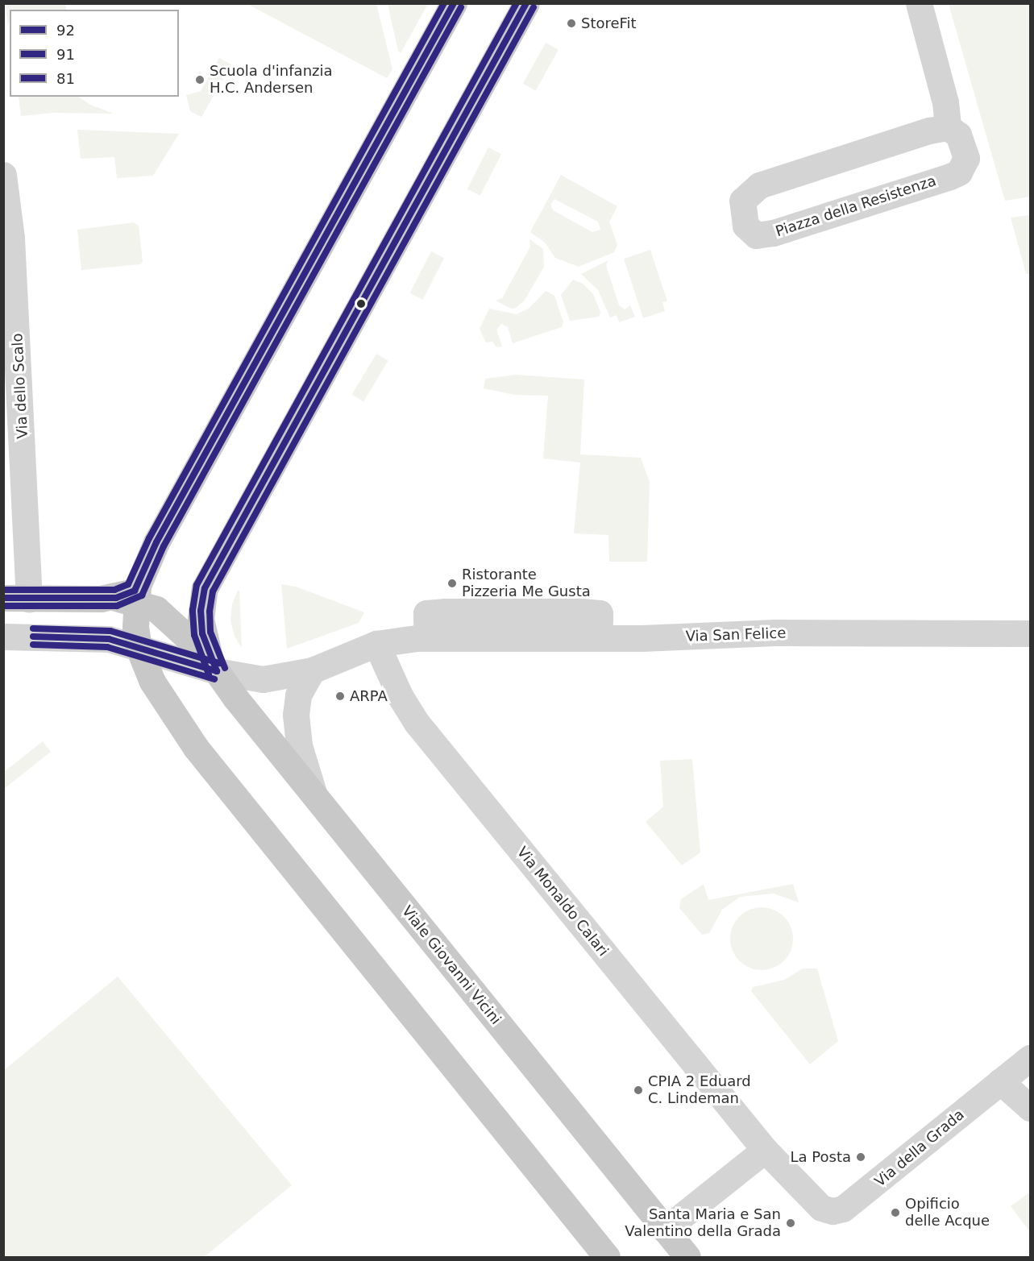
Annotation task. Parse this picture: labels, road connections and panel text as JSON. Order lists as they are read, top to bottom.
{
  "streets": {
    "main road": ["Viale Giovanni Vicini"],
    "street": [
      "Piazza della Resistenza",
      "Via dello Scalo",
      "Via San Felice",
      "Via Monaldo Calari",
      "Via della Grada"
    ]
  },
  "crossings": [
    ["Via San Felice", "Via Monaldo Calari"],
    ["Via San Felice", "Viale Giovanni Vicini"],
    ["Via Monaldo Calari", "Via della Grada"]
  ],
  "places": [
    "StoreFit",
    "Scuola d'infanzia H.C. Andersen",
    "Ristorante Pizzeria Me Gusta",
    "ARPA",
    "CPIA 2 Eduard C. Lindeman",
    "La Posta",
    "Opificio delle Acque",
    "Santa Maria e San Valentino della Grada"
  ],
  "lines": ["transit line 92", "transit line 81", "transit line 91"],
  "legend": ["92", "91", "81"]
}
